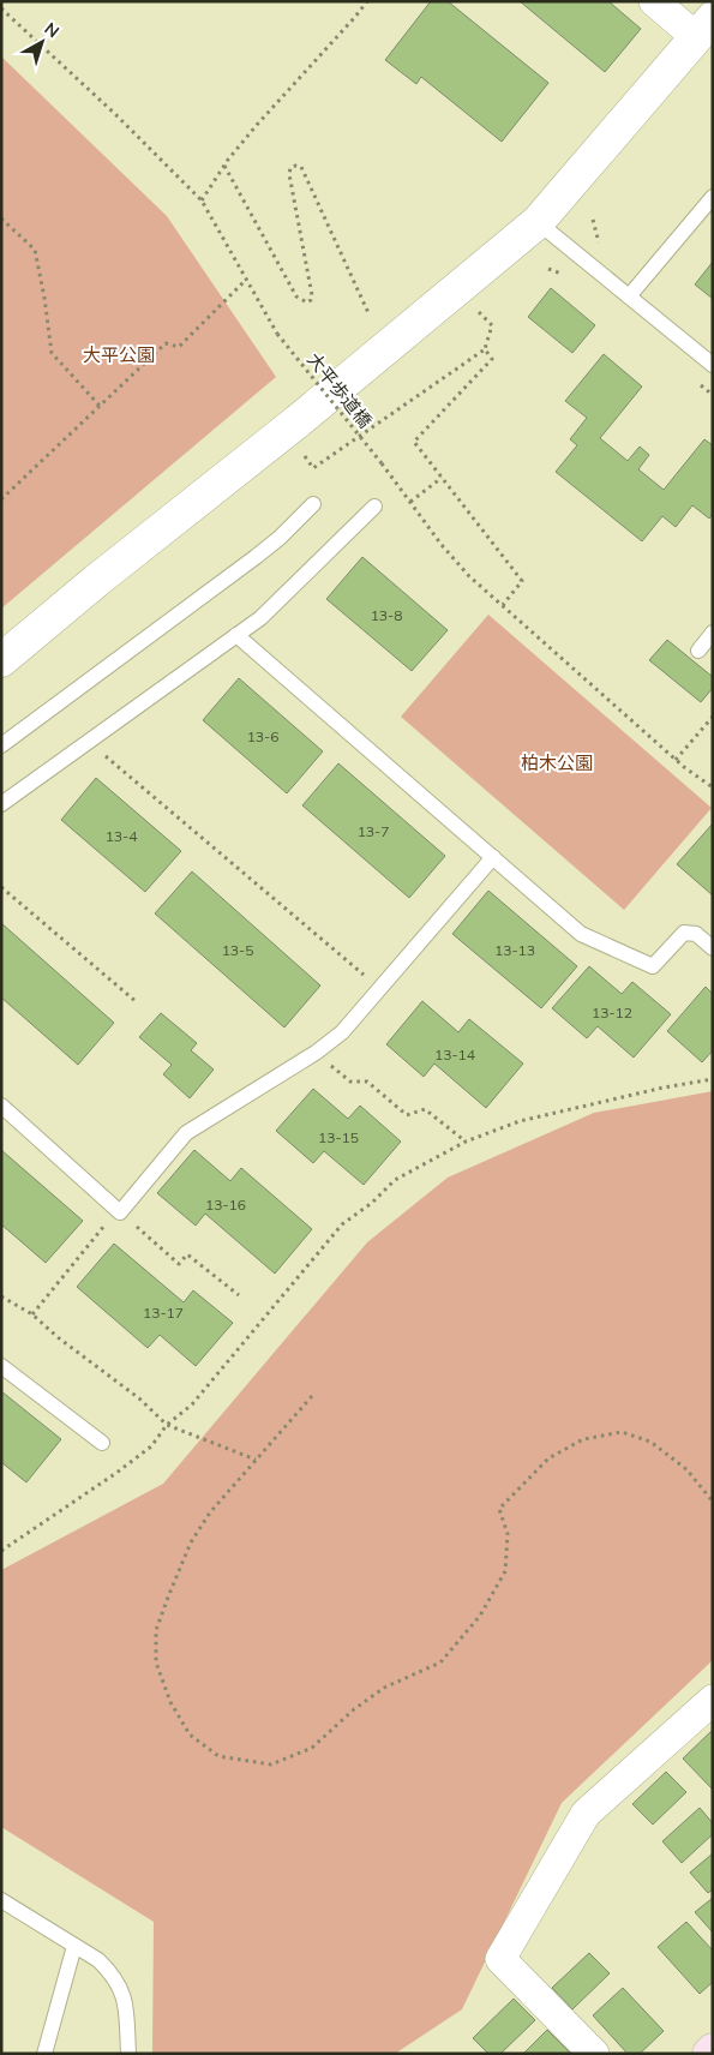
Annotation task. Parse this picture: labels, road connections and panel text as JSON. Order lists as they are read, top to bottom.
{
  "streets": {
    "path": ["大平歩道橋"]
  },
  "parks": ["大平公園", "柏木公園"],
  "house_numbers": [
    "13-8",
    "13-6",
    "13-7",
    "13-4",
    "13-5",
    "13-13",
    "13-12",
    "13-14",
    "13-15",
    "13-16",
    "13-17"
  ],
  "north": "top right"
}
